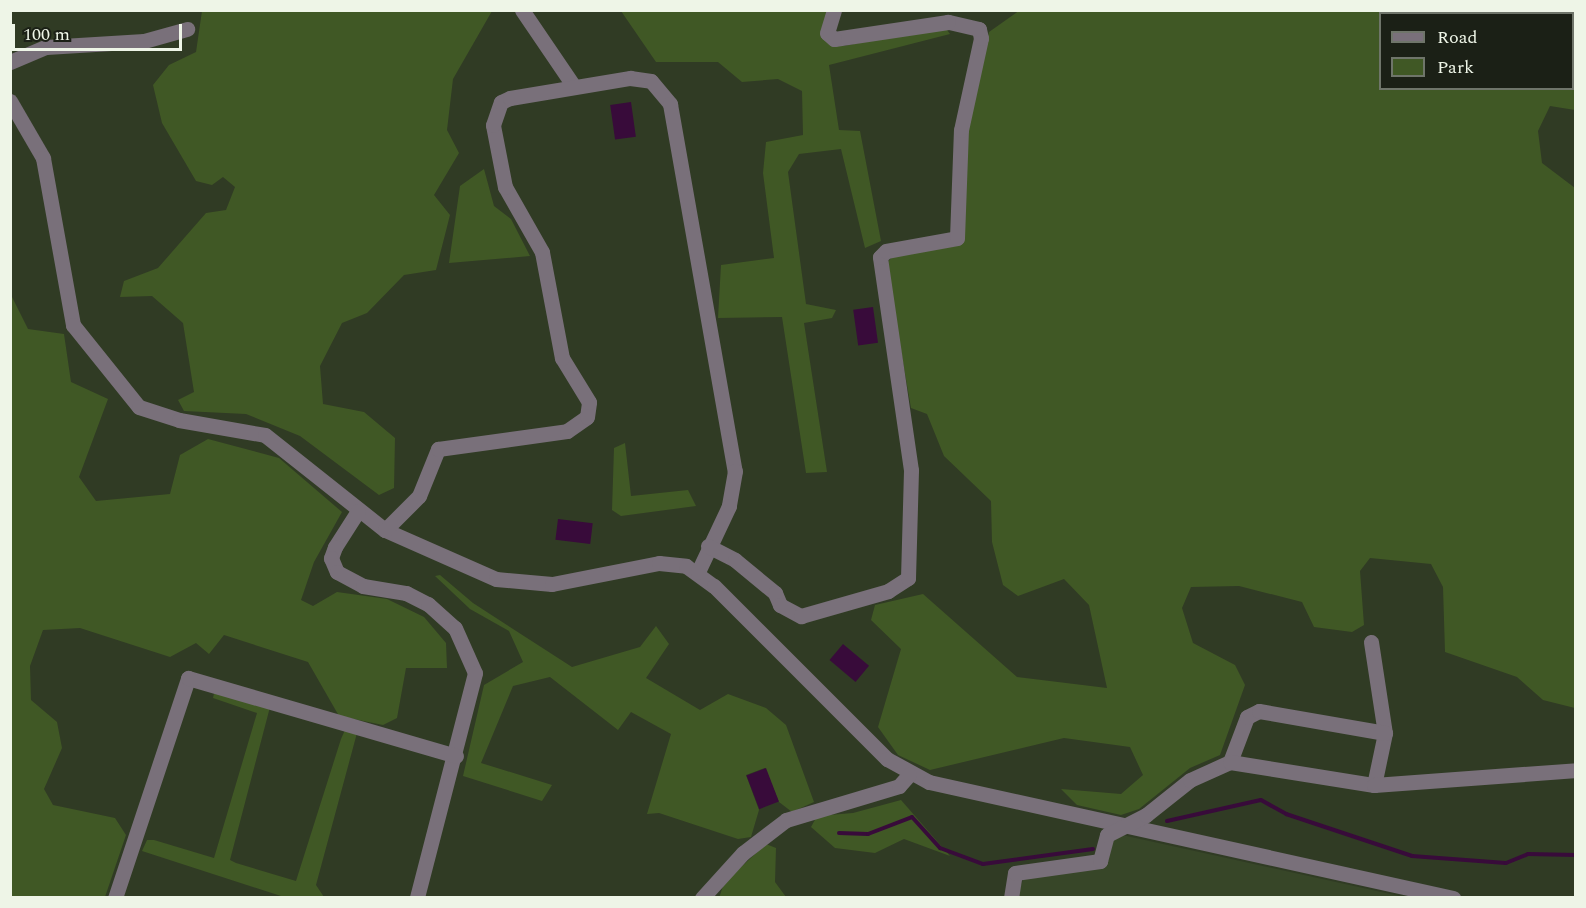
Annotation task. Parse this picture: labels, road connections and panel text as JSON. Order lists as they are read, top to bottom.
{
  "legend": ["Road", "Park"],
  "scale_bar": "100 m"
}
